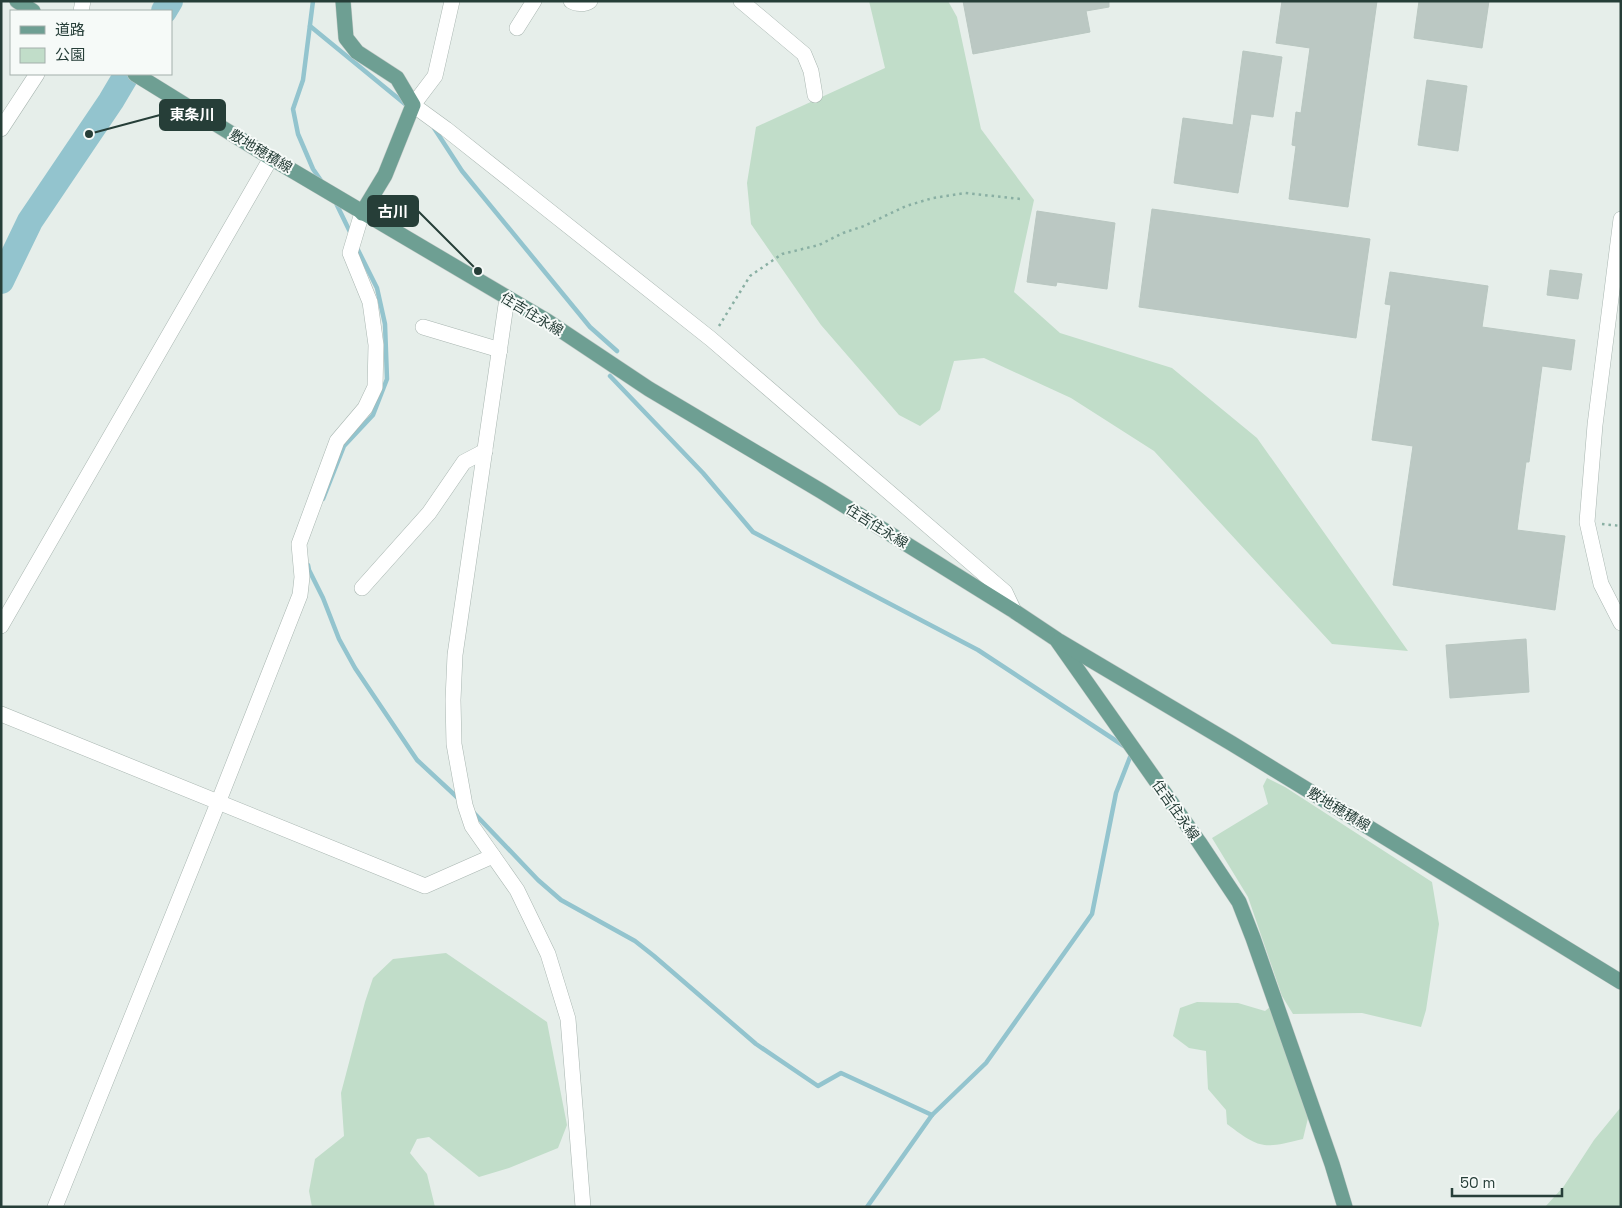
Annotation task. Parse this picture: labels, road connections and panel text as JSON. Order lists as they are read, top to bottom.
{
  "streets": {
    "main road": ["敷地穂積線", "住吉住永線"]
  },
  "crossings": [
    ["敷地穂積線", "住吉住永線"]
  ],
  "places": ["東条川", "古川"],
  "legend": ["道路", "公園"],
  "scale_bar": "50 m"
}
